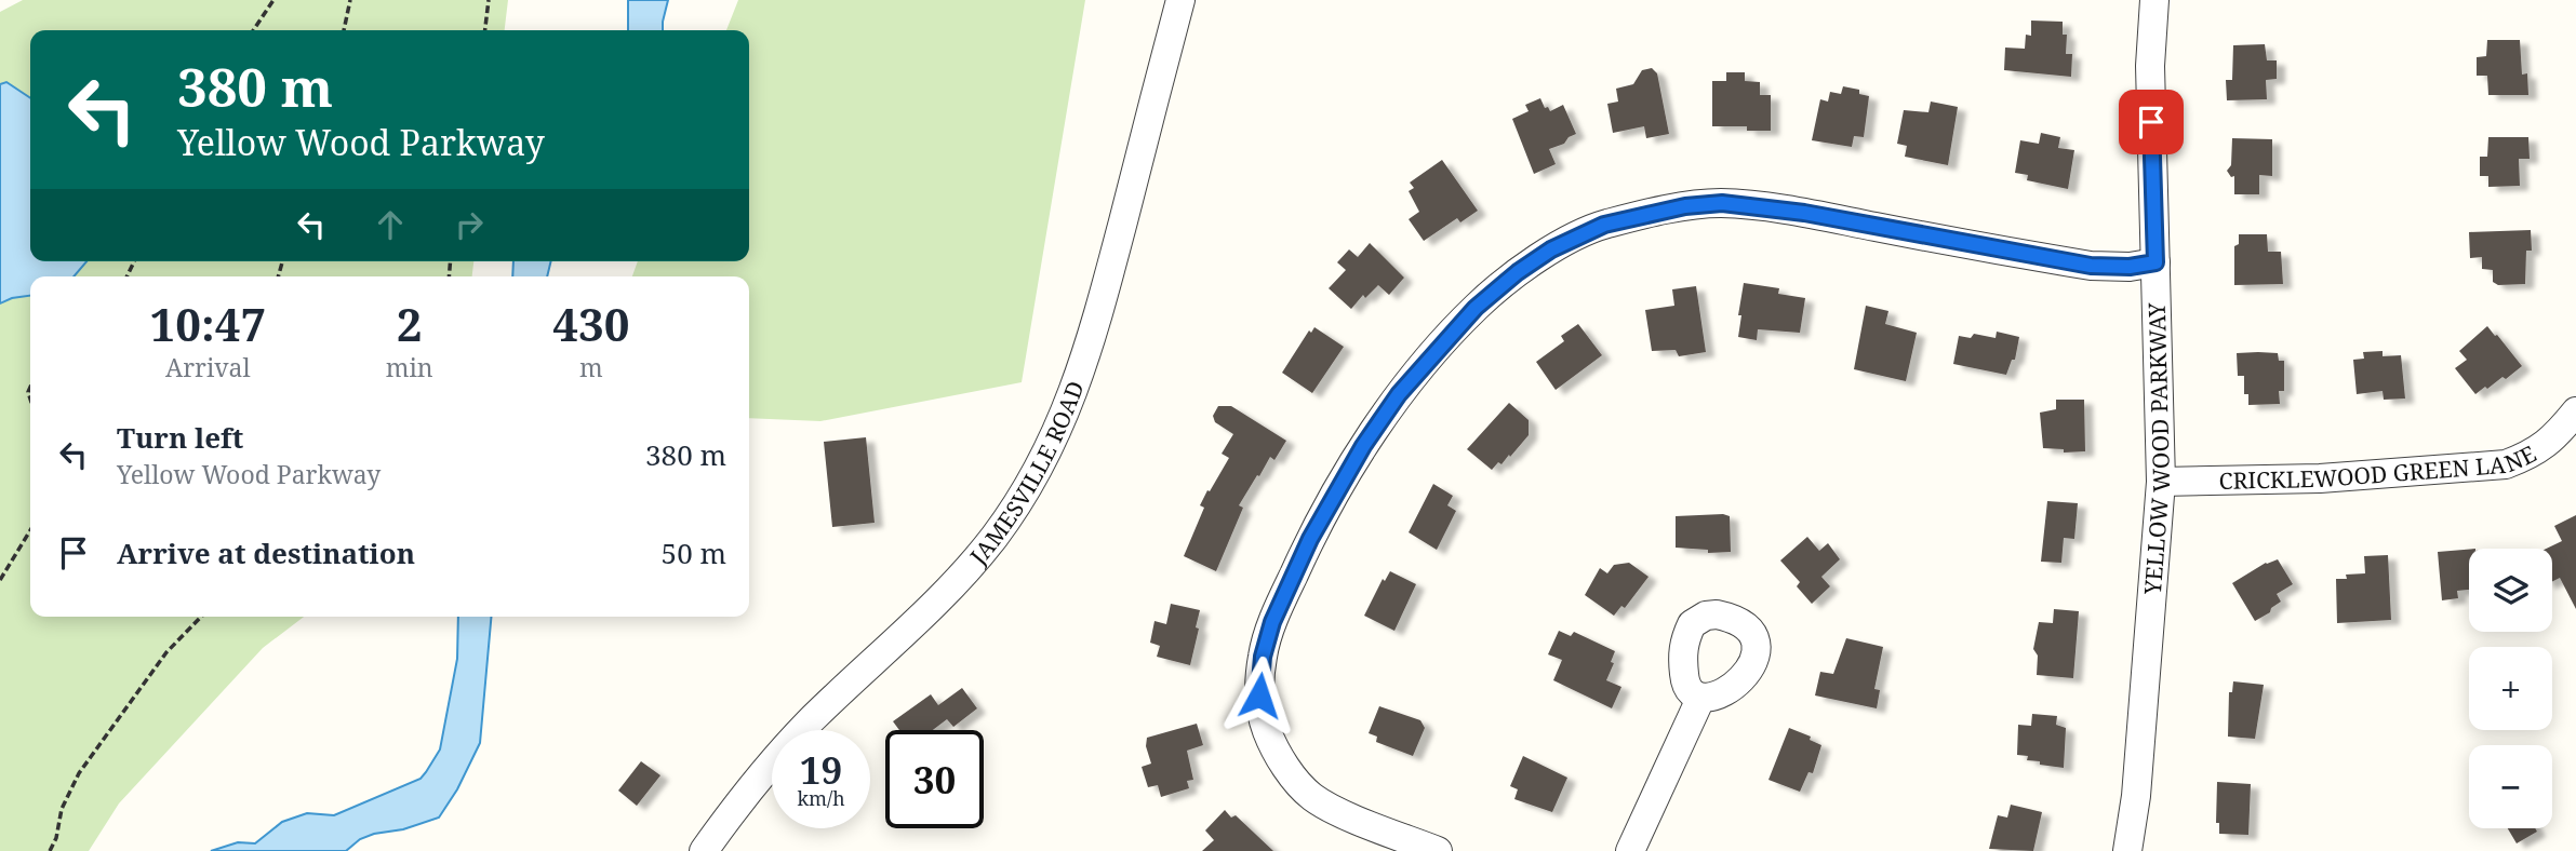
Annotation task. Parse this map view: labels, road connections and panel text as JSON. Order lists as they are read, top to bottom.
{
  "streets": {
    "street": ["YELLOW WOOD PARKWAY", "CRICKLEWOOD GREEN LANE", "JAMESVILLE ROAD"]
  },
  "crossings": [
    ["YELLOW WOOD PARKWAY", "CRICKLEWOOD GREEN LANE"]
  ],
  "page": {
    "turn": ["380 m", "Yellow Wood Parkway"],
    "eta": [
      "10:47",
      "Arrival",
      "2",
      "min",
      "430",
      "m"
    ],
    "list": [
      {
        "name": "Turn left",
        "note": "Yellow Wood Parkway",
        "value": "380 m"
      },
      {
        "name": "Arrive at destination",
        "value": "50 m"
      }
    ],
    "map_buttons": ["+", "−"],
    "speed": "19 km/h",
    "limit": "30"
  }
}
